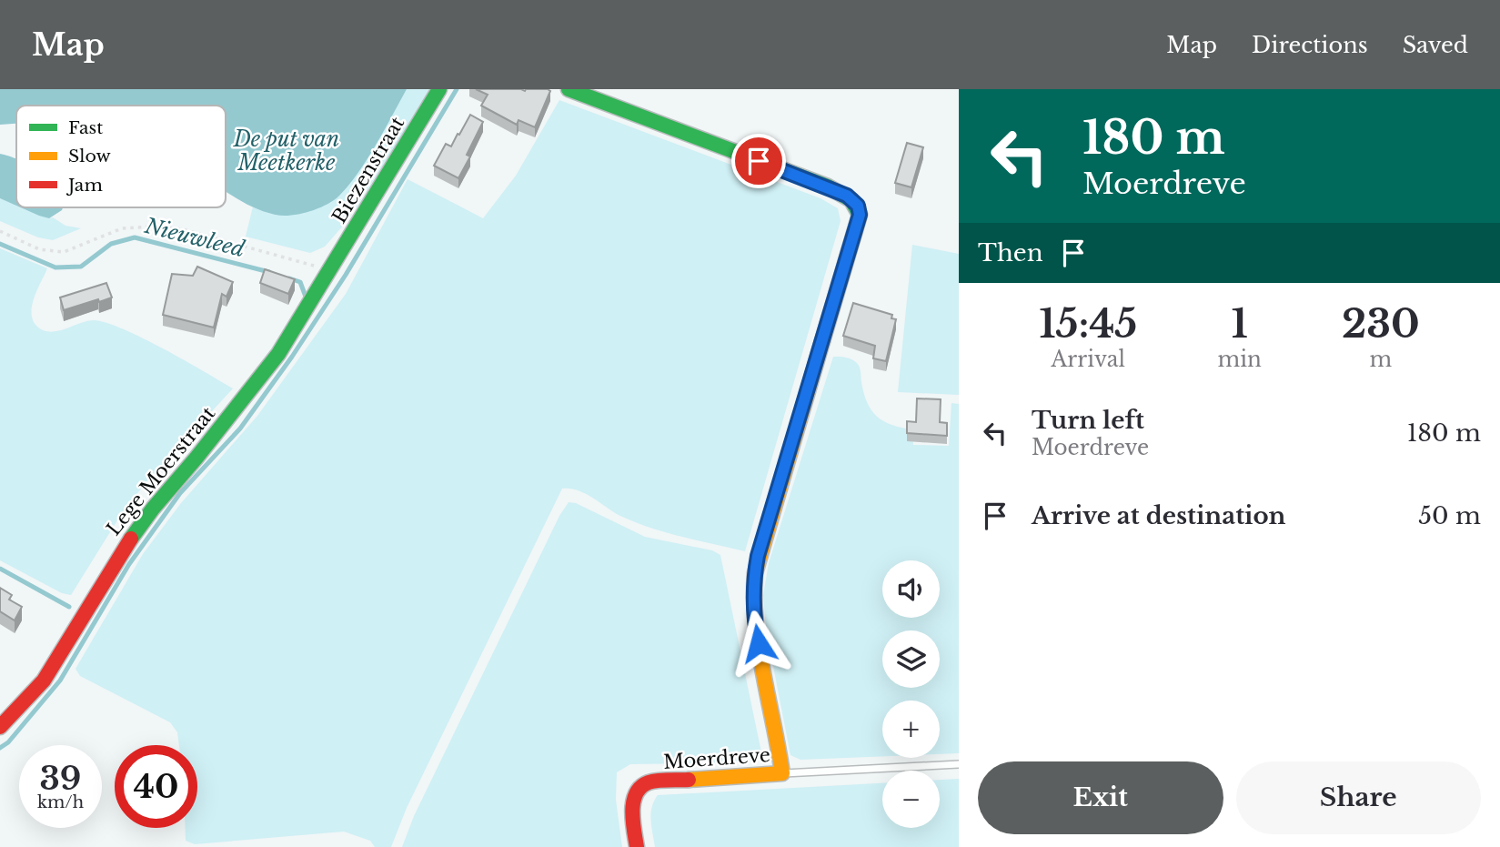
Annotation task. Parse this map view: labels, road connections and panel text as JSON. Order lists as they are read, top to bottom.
{
  "streets": {
    "street": ["Biezenstraat", "Lege Moerstraat", "Moerdreve"]
  },
  "crossings": [
    ["Biezenstraat", "Lege Moerstraat"]
  ],
  "water": ["De put van Meetkerke", "Nieuwleed"],
  "legend": ["Fast", "Slow", "Jam"],
  "page": {
    "header": "Map",
    "nav": ["Map", "Directions", "Saved"],
    "turn": ["180 m", "Moerdreve"],
    "then": "Then",
    "eta": [
      "15:45",
      "Arrival",
      "1",
      "min",
      "230",
      "m"
    ],
    "list": [
      {
        "name": "Turn left",
        "note": "Moerdreve",
        "value": "180 m"
      },
      {
        "name": "Arrive at destination",
        "value": "50 m"
      }
    ],
    "map_buttons": ["+", "−"],
    "speed": "39 km/h",
    "limit": "40",
    "buttons": ["Exit", "Share"]
  }
}
